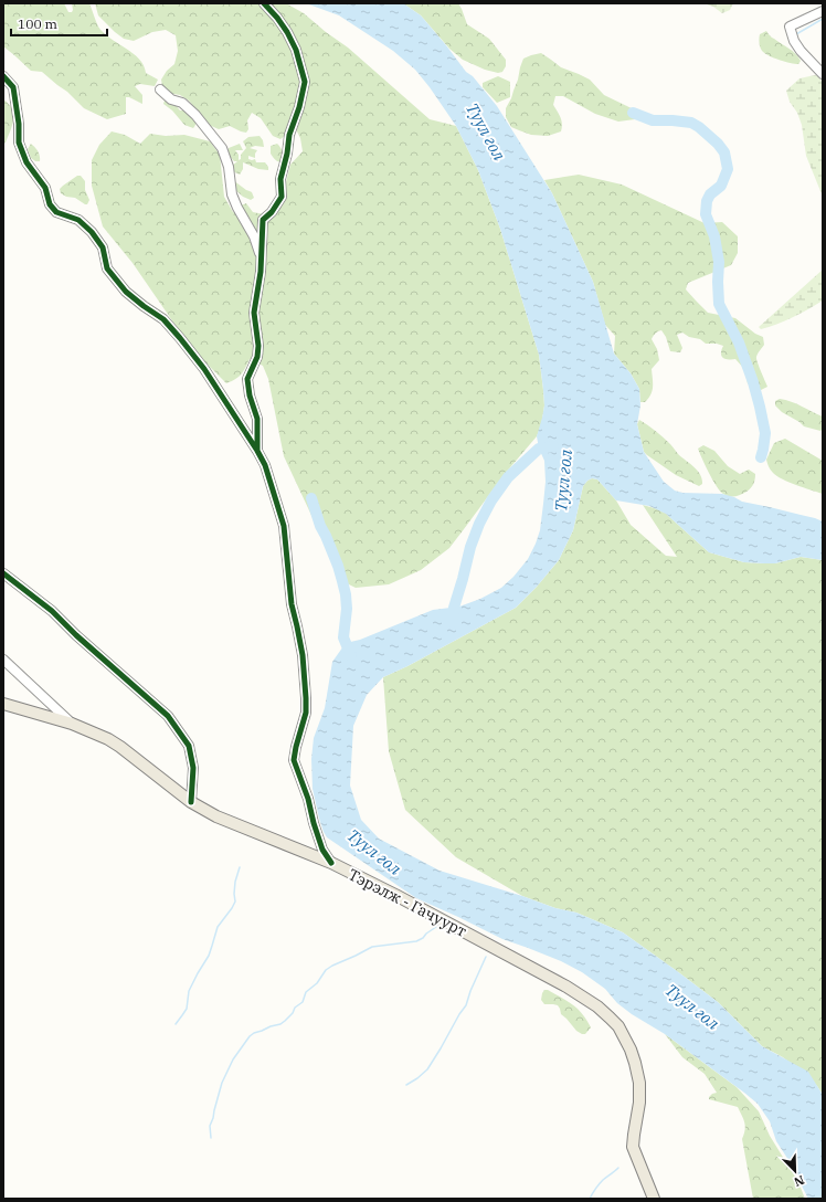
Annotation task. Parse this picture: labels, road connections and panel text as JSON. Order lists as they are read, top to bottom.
{
  "streets": {
    "main road": ["Тэрэлж - Гачуурт"]
  },
  "water": ["Туул гол"],
  "scale_bar": "100 m",
  "north": "bottom right"
}
